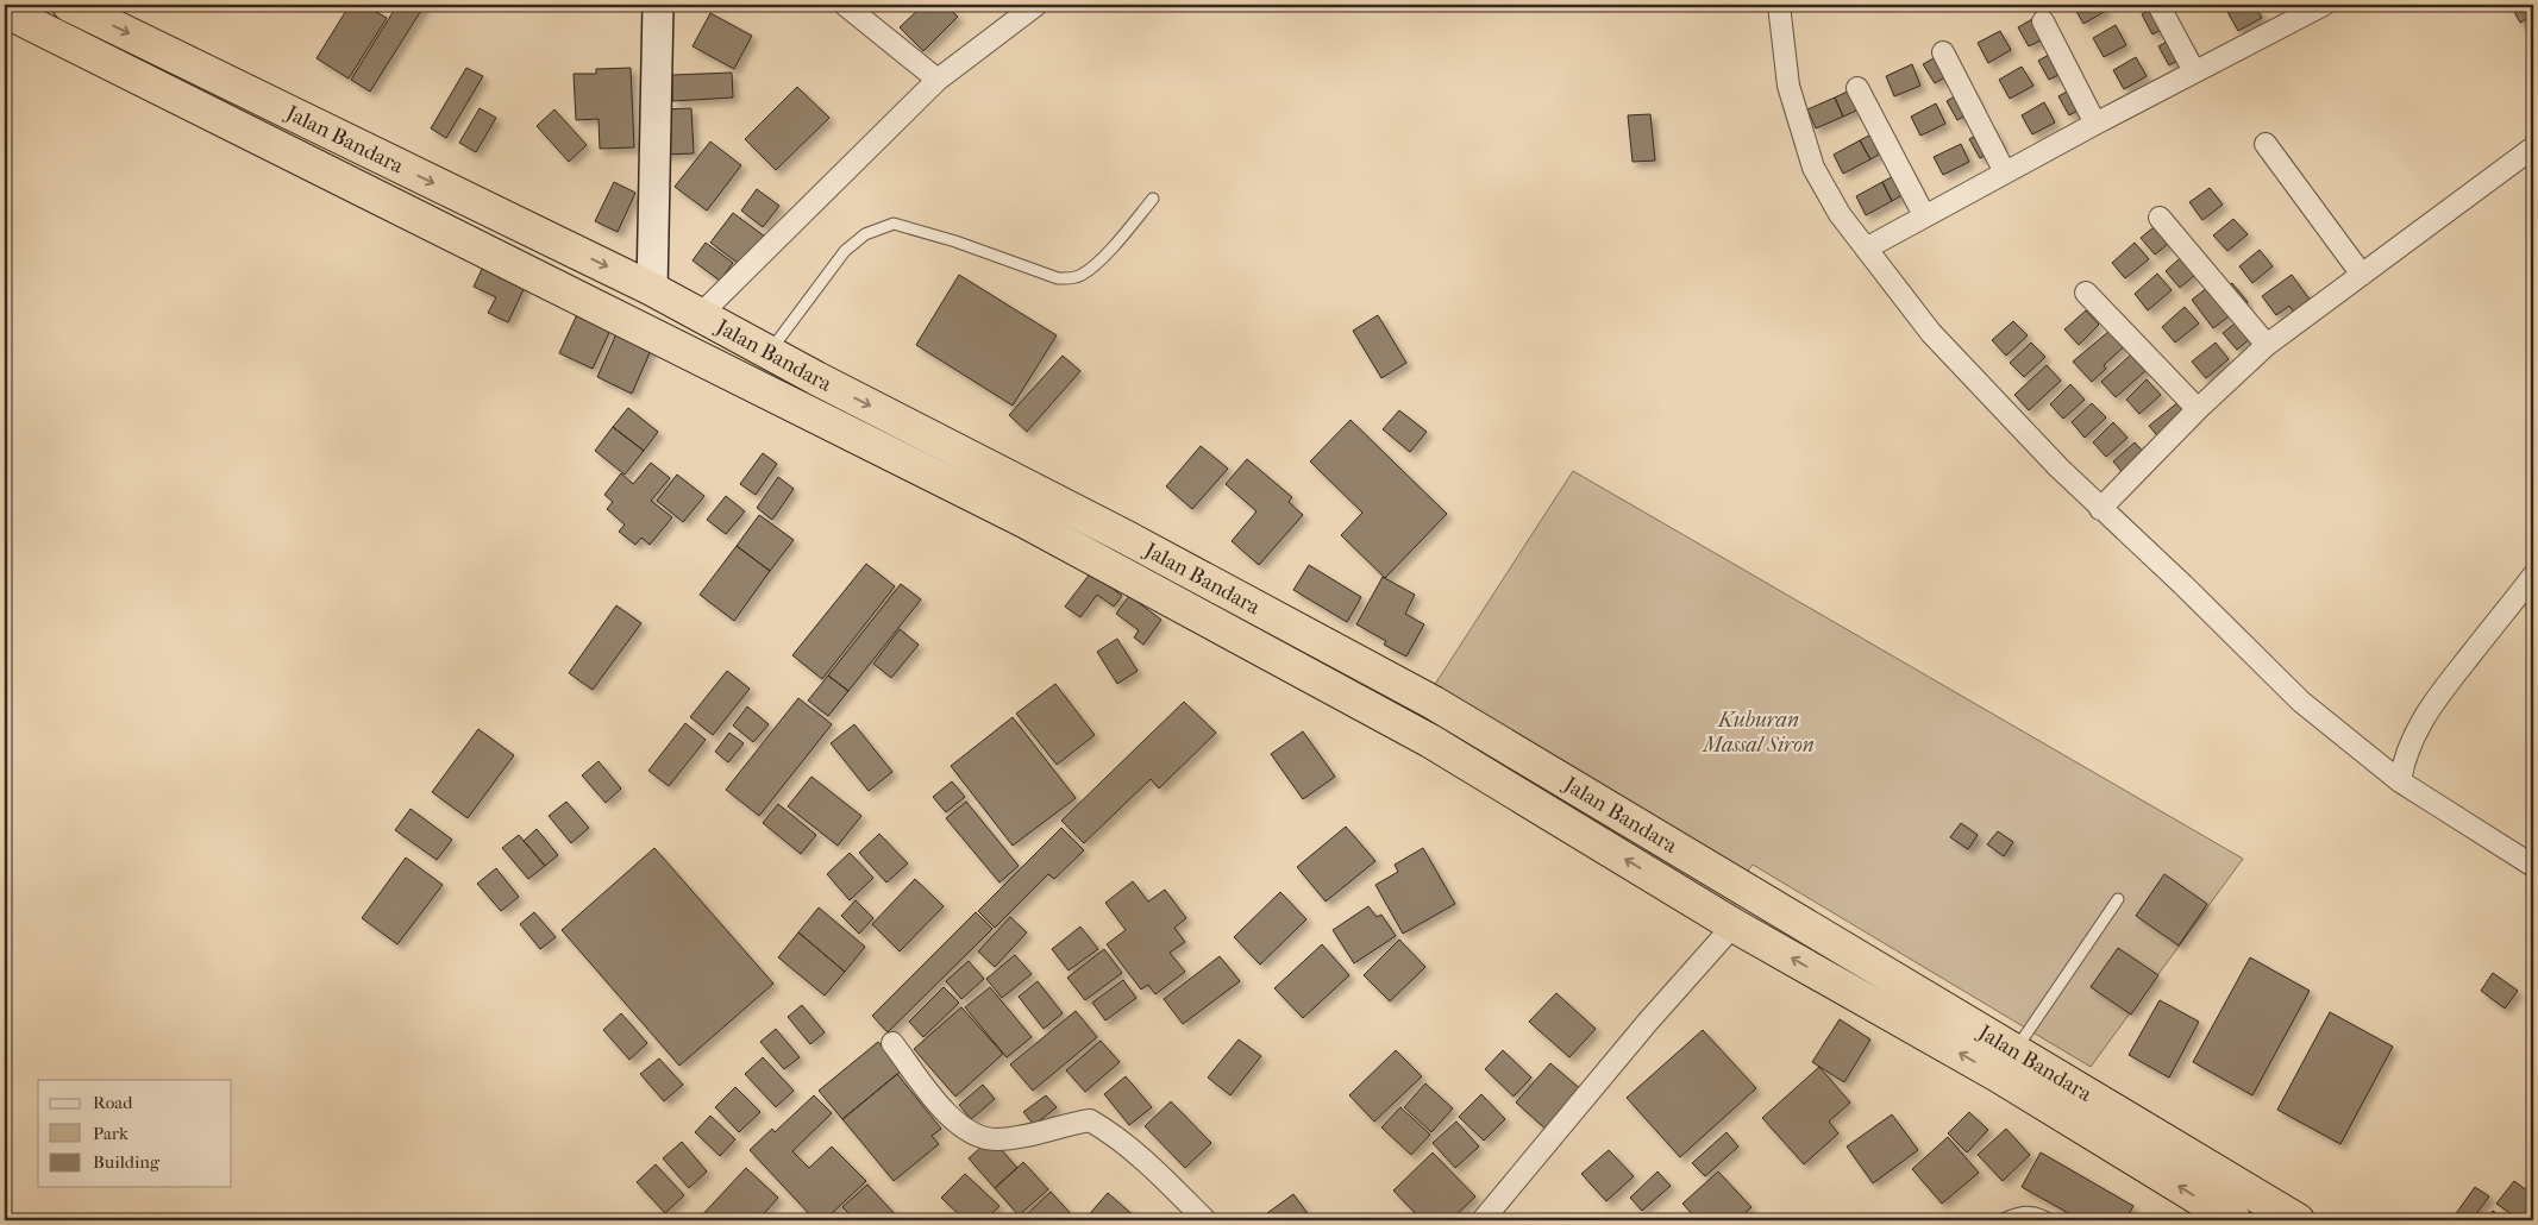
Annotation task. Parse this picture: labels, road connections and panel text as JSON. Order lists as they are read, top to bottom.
{
  "streets": {
    "highway": ["Jalan Bandara"]
  },
  "parks": ["Kuburan Massal Siron"],
  "legend": ["Road", "Park", "Building"]
}
